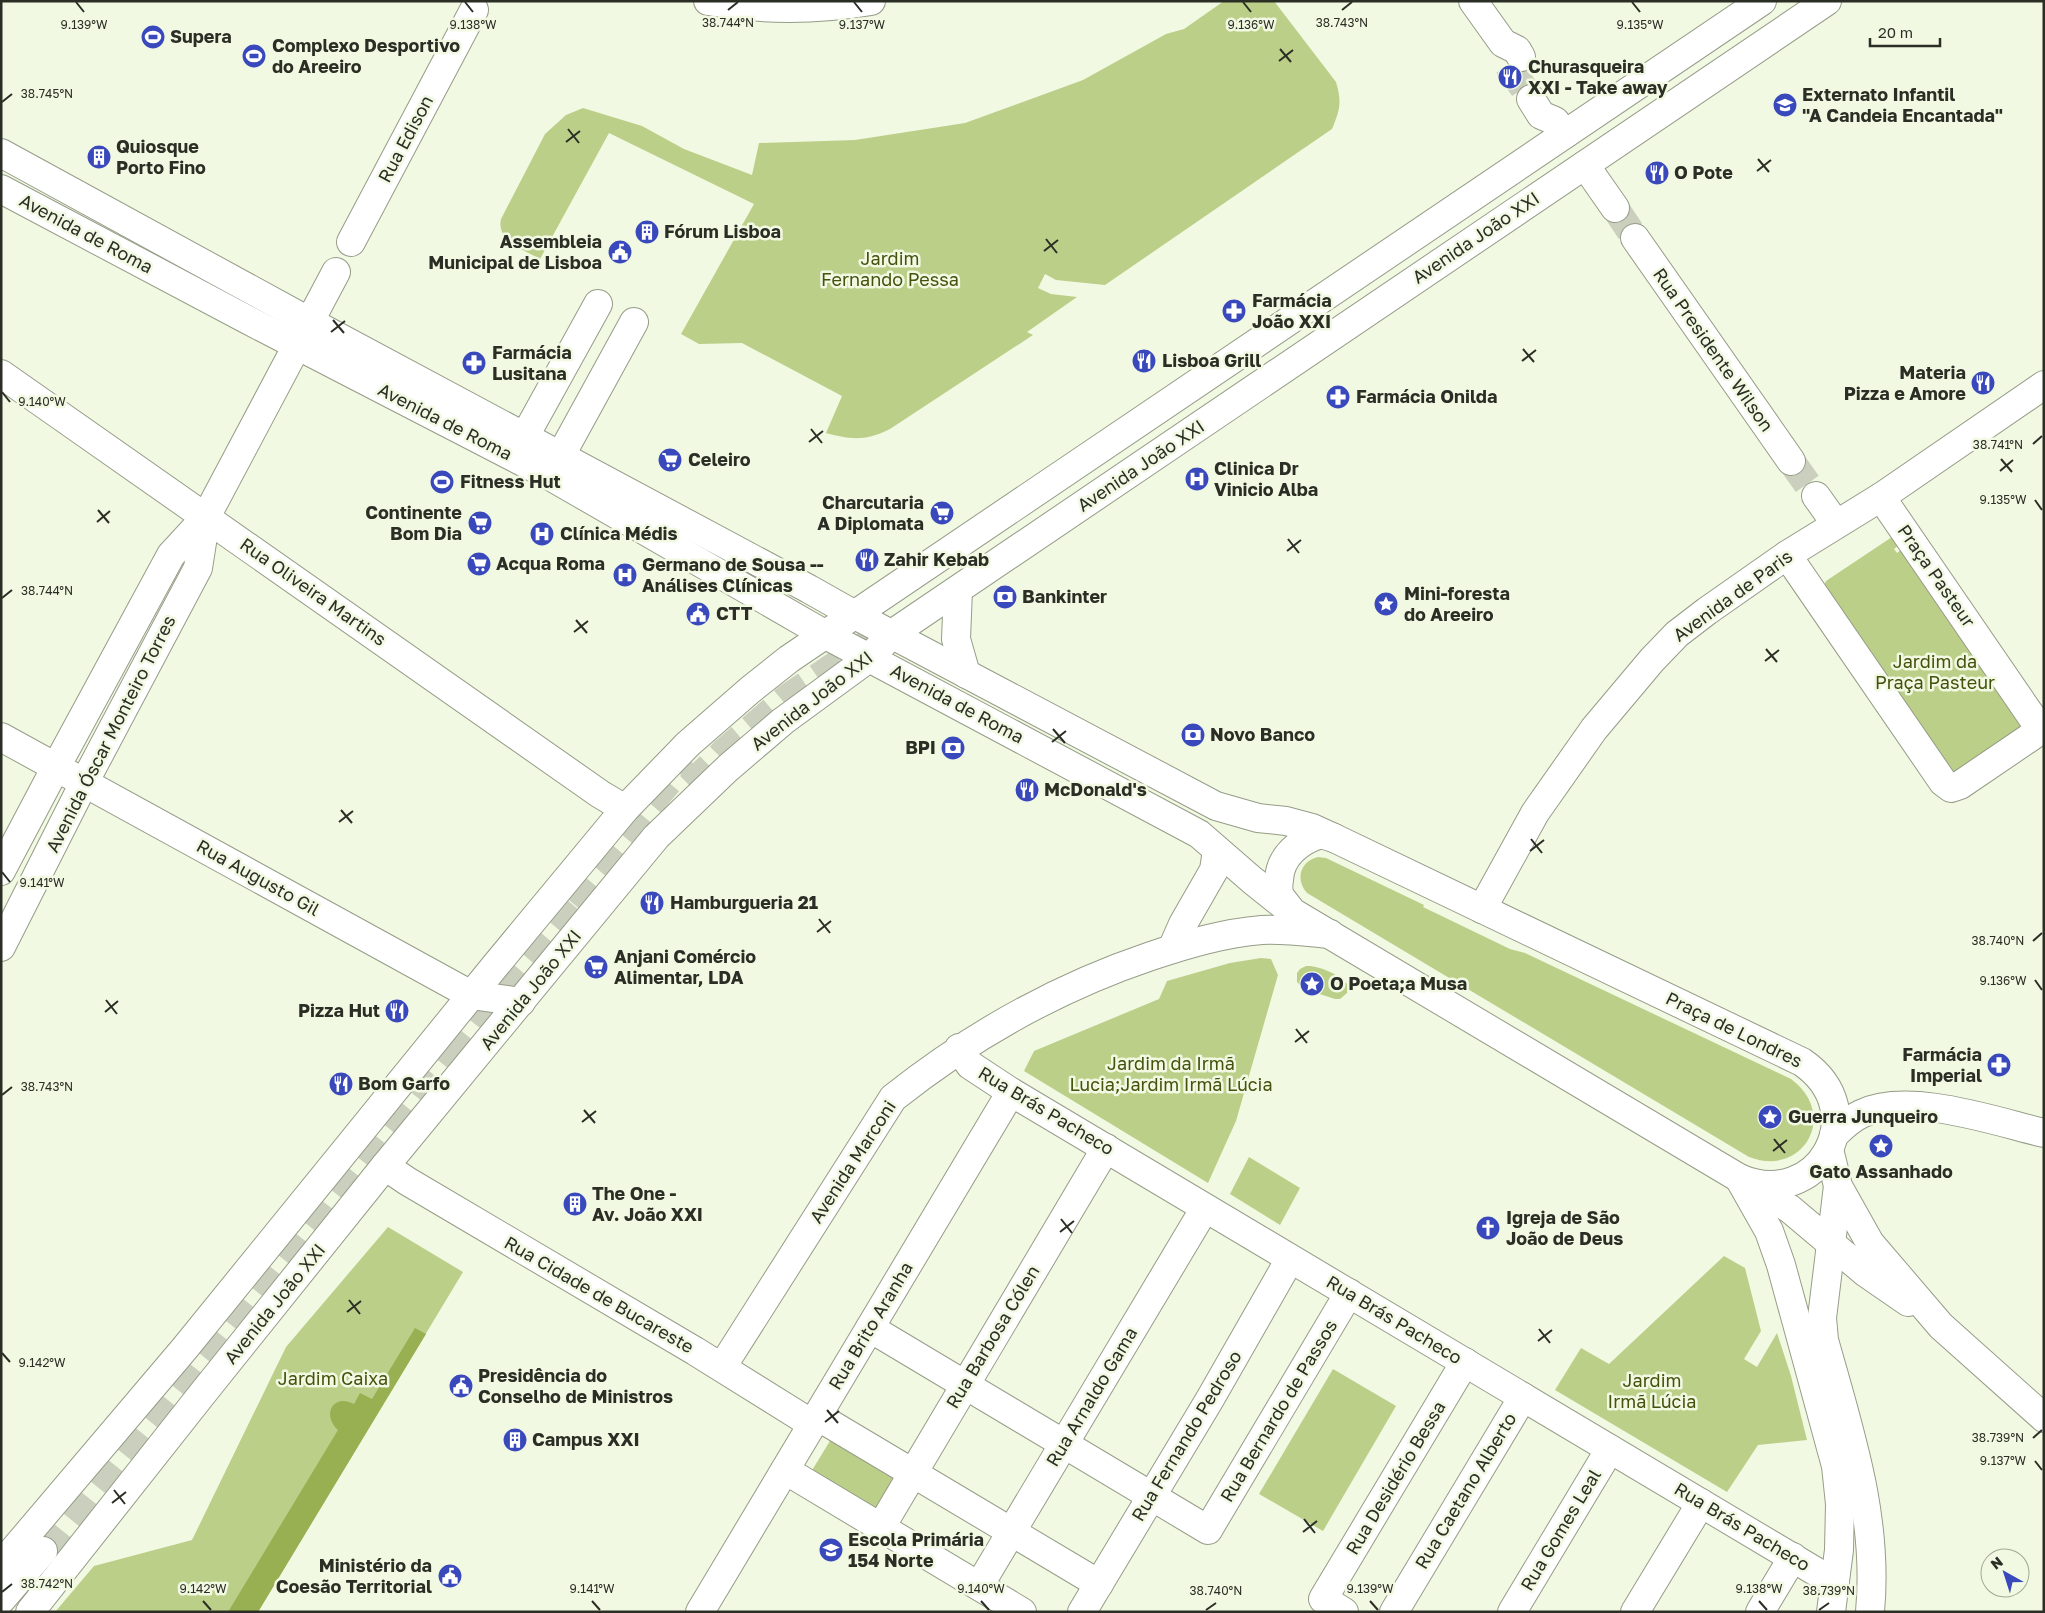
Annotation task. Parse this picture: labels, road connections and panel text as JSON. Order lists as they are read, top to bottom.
{
  "streets": {
    "street": [
      "Rua Edison",
      "Avenida de Roma",
      "Avenida João XXI",
      "Rua Presidente Wilson",
      "Praça Pasteur",
      "Rua Oliveira Martins",
      "Avenida de Paris",
      "Avenida Óscar Monteiro Torres",
      "Rua Augusto Gil",
      "Praça de Londres",
      "Rua Brás Pacheco",
      "Avenida Marconi",
      "Rua Cidade de Bucareste",
      "Rua Brito Aranha",
      "Rua Barbosa Cólen",
      "Rua Arnaldo Gama",
      "Rua Bernardo de Passos",
      "Rua Fernando Pedroso",
      "Rua Desidério Bessa",
      "Rua Caetano Alberto",
      "Rua Gomes Leal"
    ]
  },
  "crossings": [
    ["Avenida de Roma", "Avenida João XXI"],
    ["Avenida de Roma", "Avenida Óscar Monteiro Torres"],
    ["Avenida de Roma", "Praça de Londres"],
    ["Avenida João XXI", "Rua Oliveira Martins"],
    ["Avenida João XXI", "Rua Augusto Gil"],
    ["Avenida João XXI", "Rua Cidade de Bucareste"],
    ["Praça Pasteur", "Avenida de Paris"],
    ["Rua Oliveira Martins", "Avenida Óscar Monteiro Torres"],
    ["Avenida de Paris", "Praça de Londres"],
    ["Avenida Óscar Monteiro Torres", "Rua Augusto Gil"],
    ["Praça de Londres", "Avenida Marconi"],
    ["Rua Brás Pacheco", "Avenida Marconi"],
    ["Rua Brás Pacheco", "Rua Brito Aranha"],
    ["Rua Brás Pacheco", "Rua Barbosa Cólen"],
    ["Rua Brás Pacheco", "Rua Arnaldo Gama"],
    ["Rua Brás Pacheco", "Rua Bernardo de Passos"],
    ["Rua Brás Pacheco", "Rua Fernando Pedroso"],
    ["Rua Brás Pacheco", "Rua Desidério Bessa"],
    ["Rua Brás Pacheco", "Rua Caetano Alberto"],
    ["Rua Brás Pacheco", "Rua Gomes Leal"],
    ["Avenida Marconi", "Rua Cidade de Bucareste"],
    ["Rua Cidade de Bucareste", "Rua Brito Aranha"],
    ["Rua Cidade de Bucareste", "Rua Barbosa Cólen"],
    ["Rua Cidade de Bucareste", "Rua Arnaldo Gama"],
    ["Rua Cidade de Bucareste", "Rua Fernando Pedroso"],
    ["Rua Bernardo de Passos", "Rua Fernando Pedroso"]
  ],
  "parks": [
    "Jardim Fernando Pessa",
    "Jardim da Praça Pasteur",
    "Jardim da Irmã Lucia;Jardim Irmã Lúcia",
    "Jardim Caixa",
    "Jardim Irmã Lúcia"
  ],
  "places": {
    "sports": ["Supera", "Complexo Desportivo do Areeiro", "Fitness Hut"],
    "restaurant": [
      "Churasqueira XXI - Take away",
      "O Pote",
      "Lisboa Grill",
      "Materia Pizza e Amore",
      "Zahir Kebab",
      "McDonald's",
      "Hamburgueria 21",
      "Pizza Hut",
      "Bom Garfo"
    ],
    "school or university": ["Externato Infantil \"A Candeia Encantada\"", "Escola Primária 154 Norte"],
    "building": [
      "Quiosque Porto Fino",
      "Fórum Lisboa",
      "The One - Av. João XXI",
      "Campus XXI"
    ],
    "public building": [
      "Assembleia Municipal de Lisboa",
      "CTT",
      "Presidência do Conselho de Ministros",
      "Ministério da Coesão Territorial"
    ],
    "pharmacy": [
      "Farmácia João XXI",
      "Farmácia Lusitana",
      "Farmácia Onilda",
      "Farmácia Imperial"
    ],
    "supermarket": [
      "Celeiro",
      "Charcutaria A Diplomata",
      "Continente Bom Dia",
      "Acqua Roma",
      "Anjani Comércio Alimentar, LDA"
    ],
    "hospital": ["Clinica Dr Vinicio Alba", "Clínica Médis", "Germano de Sousa -- Análises Clínicas"],
    "bank": ["Bankinter", "Novo Banco", "BPI"],
    "place": [
      "Mini-foresta do Areeiro",
      "O Poeta;a Musa",
      "Guerra Junqueiro",
      "Gato Assanhado"
    ],
    "church": ["Igreja de São João de Deus"]
  },
  "scale_bar": "20 m",
  "north": "top left",
  "coordinates": [
    "38.744°N",
    "38.743°N",
    "9.135°W",
    "9.139°W",
    "9.138°W",
    "9.137°W",
    "9.136°W",
    "38.745°N",
    "9.140°W",
    "38.741°N",
    "9.141°W",
    "38.740°N",
    "9.142°W",
    "38.739°N",
    "38.742°N"
  ]
}
